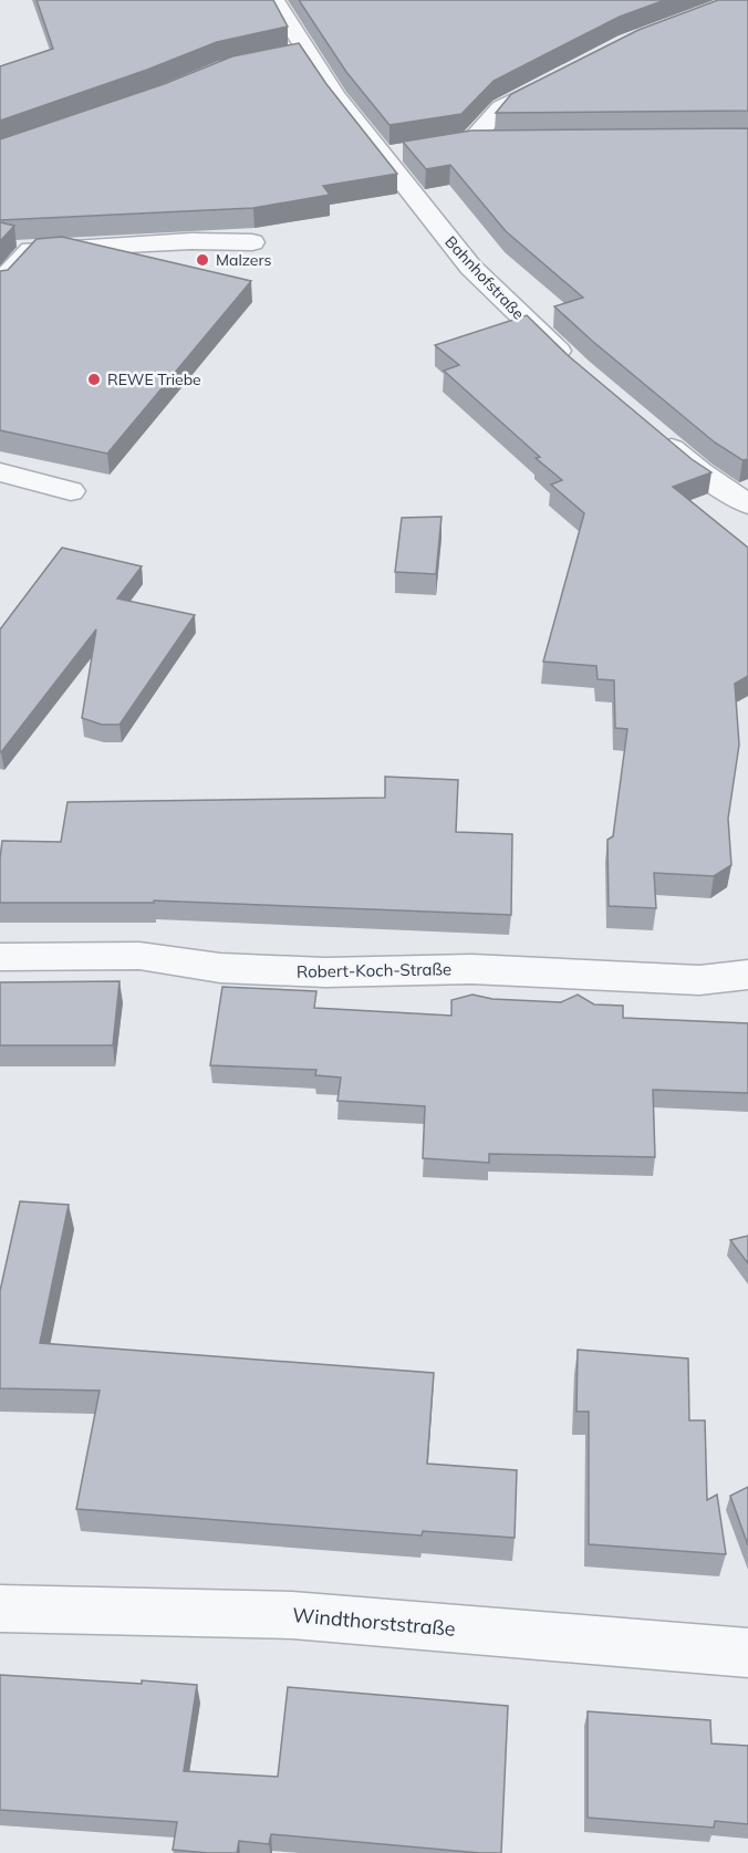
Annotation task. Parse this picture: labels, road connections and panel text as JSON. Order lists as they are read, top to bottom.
{
  "streets": {
    "street": ["Bahnhofstraße", "Robert-Koch-Straße", "Windthorststraße"]
  },
  "places": ["Malzers", "REWE Triebe"]
}
